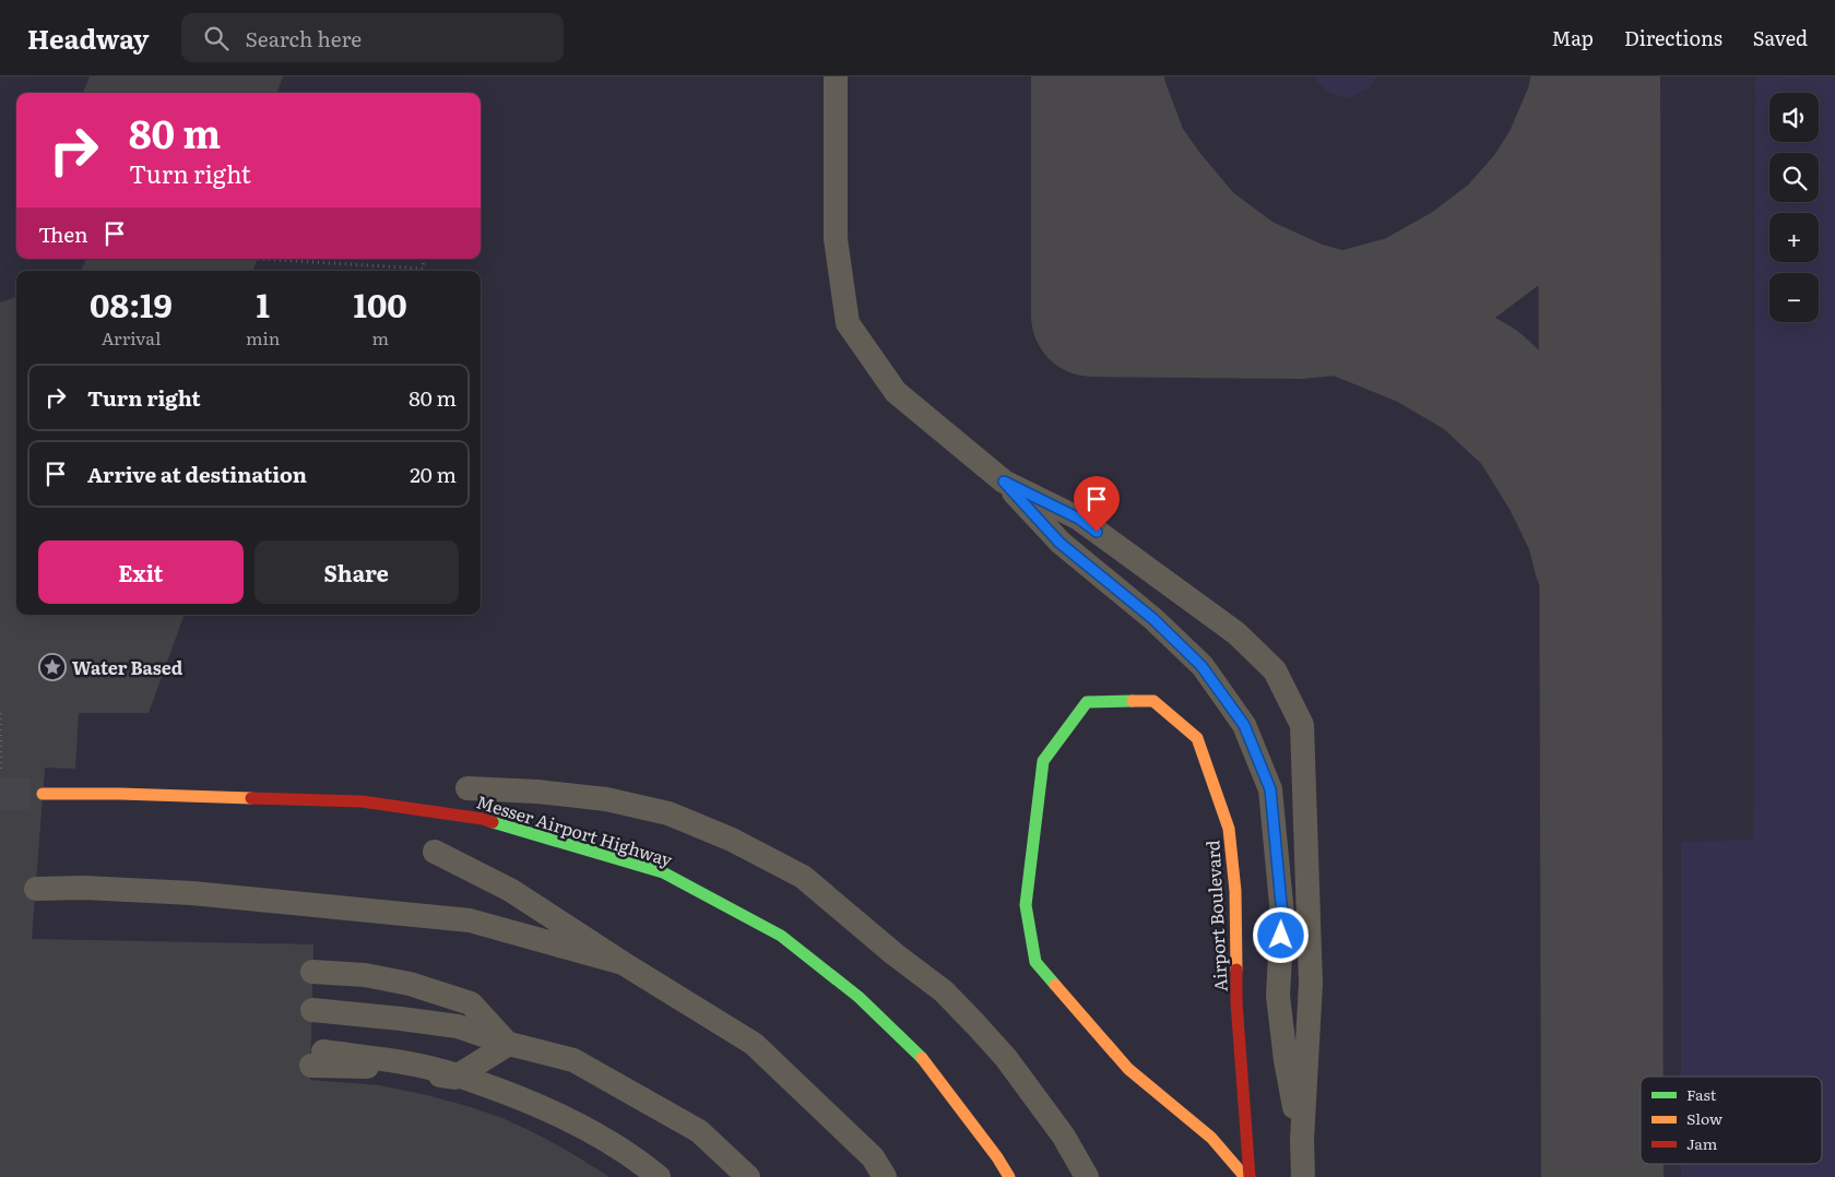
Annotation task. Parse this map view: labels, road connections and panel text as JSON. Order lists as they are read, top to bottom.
{
  "streets": {
    "street": ["Messer Airport Highway", "Airport Boulevard"]
  },
  "places": {
    "place": ["Water Based"]
  },
  "legend": ["Fast", "Slow", "Jam"],
  "page": {
    "header": "Headway",
    "search": "Search here",
    "nav": ["Map", "Directions", "Saved"],
    "map_buttons": ["+", "−"],
    "turn": ["80 m", "Turn right"],
    "then": "Then",
    "eta": [
      "08:19",
      "Arrival",
      "1",
      "min",
      "100",
      "m"
    ],
    "list": [
      {
        "name": "Turn right",
        "value": "80 m"
      },
      {
        "name": "Arrive at destination",
        "value": "20 m"
      }
    ],
    "buttons": ["Exit", "Share"]
  }
}
